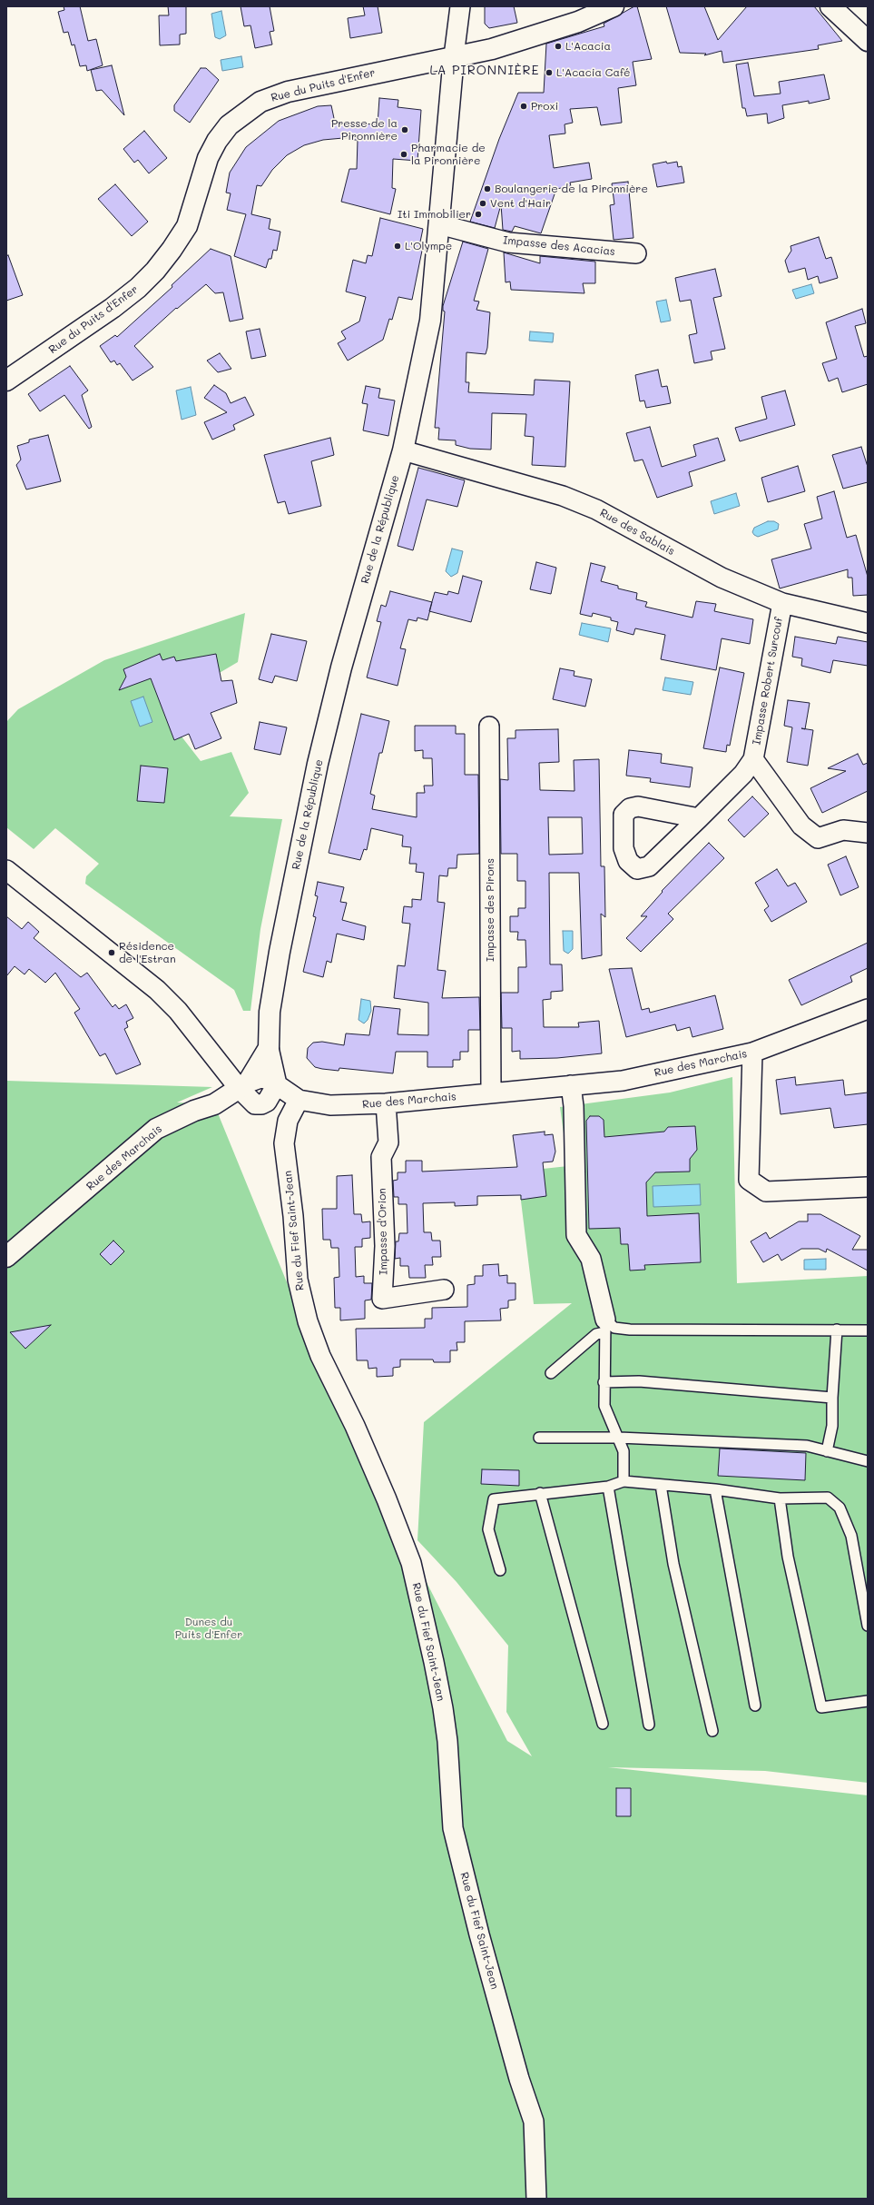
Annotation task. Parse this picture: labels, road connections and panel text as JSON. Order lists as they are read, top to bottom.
{
  "streets": {
    "street": [
      "Rue du Puits d'Enfer",
      "Impasse des Acacias",
      "Rue de la République",
      "Rue des Sablais",
      "Impasse Robert Surcouf",
      "Impasse des Pirons",
      "Rue des Marchais",
      "Rue du Fief Saint-Jean",
      "Impasse d'Orion"
    ]
  },
  "crossings": [
    ["Rue du Puits d'Enfer", "Rue de la République"],
    ["Impasse des Acacias", "Rue de la République"],
    ["Rue de la République", "Rue des Sablais"],
    ["Rue de la République", "Rue des Marchais"],
    ["Rue des Sablais", "Impasse Robert Surcouf"],
    ["Impasse des Pirons", "Rue des Marchais"],
    ["Rue des Marchais", "Rue du Fief Saint-Jean"],
    ["Rue des Marchais", "Impasse d'Orion"]
  ],
  "districts": ["LA PIRONNIÈRE"],
  "parks": ["Dunes du Puits d'Enfer"],
  "places": [
    "L'Acacia",
    "L'Acacia Café",
    "Proxi",
    "Presse de la Pironnière",
    "Pharmacie de la Pironnière",
    "Boulangerie de la Pironnière",
    "Vent d'Hair",
    "Iti Immobilier",
    "L'Olympe",
    "Résidence de l'Estran"
  ]
}
